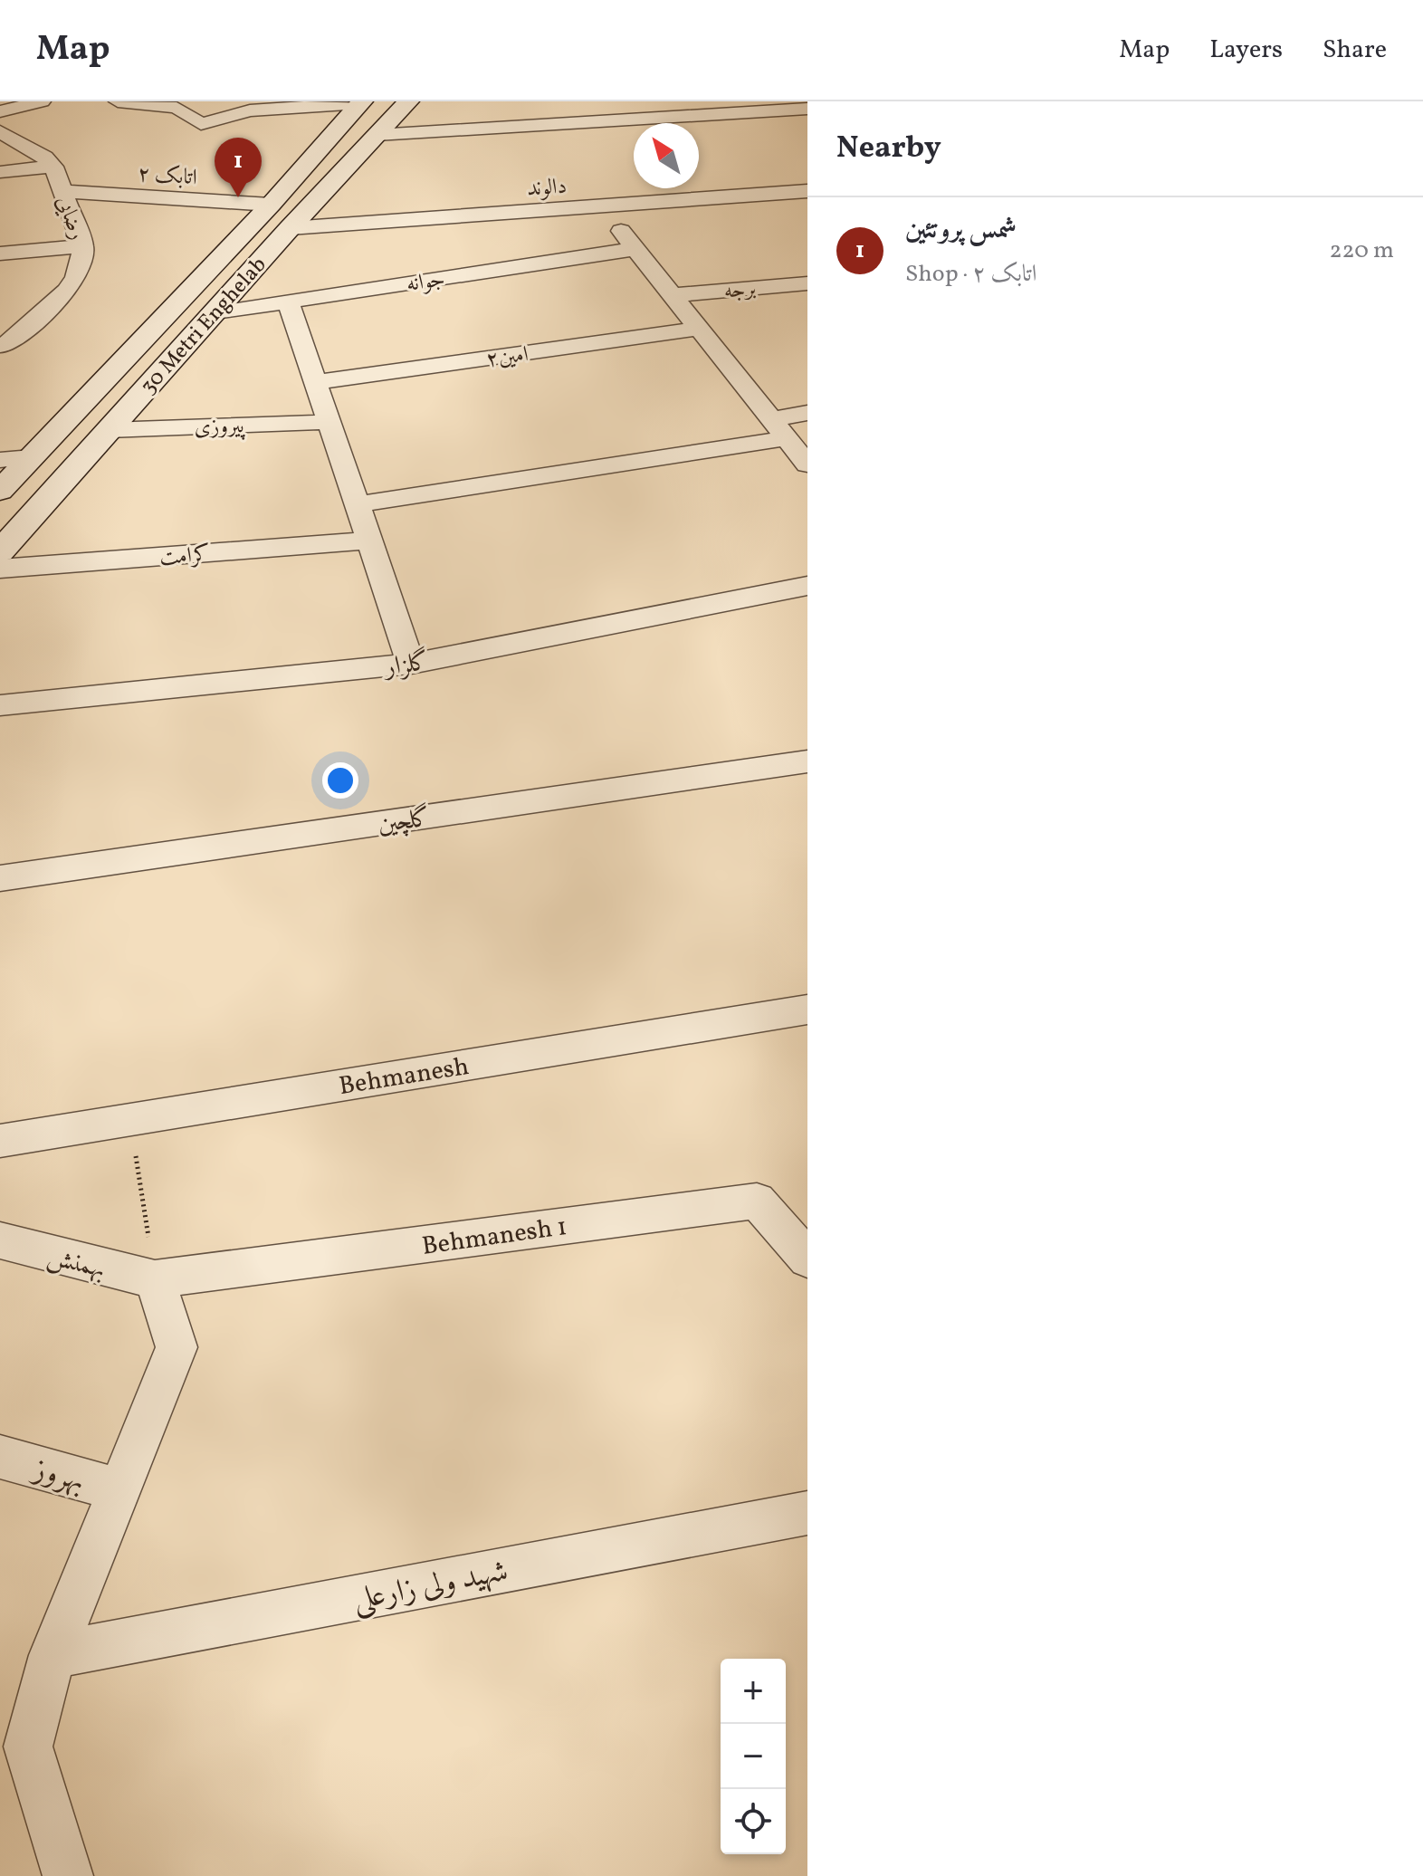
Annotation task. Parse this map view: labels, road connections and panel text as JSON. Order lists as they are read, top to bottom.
{
  "streets": {
    "main road": ["30 Metri Enghelab"],
    "street": [
      "اتابک ۲",
      "دالوند",
      "رضایی",
      "جوانه",
      "برجه",
      "امین۲",
      "پیروزی",
      "کرامت",
      "گلزار",
      "گلچین",
      "Behmanesh",
      "Behmanesh 1",
      "بهمنش",
      "بهروز",
      "شهید ولی زارعلی"
    ]
  },
  "crossings": [
    ["اتابک ۲", "رضایی"],
    ["اتابک ۲", "30 Metri Enghelab"],
    ["دالوند", "30 Metri Enghelab"],
    ["جوانه", "30 Metri Enghelab"],
    ["30 Metri Enghelab", "پیروزی"],
    ["Behmanesh 1", "بهمنش"]
  ],
  "north": "top left",
  "page": {
    "header": "Map",
    "nav": ["Map", "Layers", "Share"],
    "heading": "Nearby",
    "pins": "1",
    "list": [
      {
        "mark": "1",
        "name": "شمس پروتئین",
        "note": "Shop · اتابک ۲",
        "value": "220 m"
      }
    ],
    "map_buttons": ["+", "−"]
  }
}
